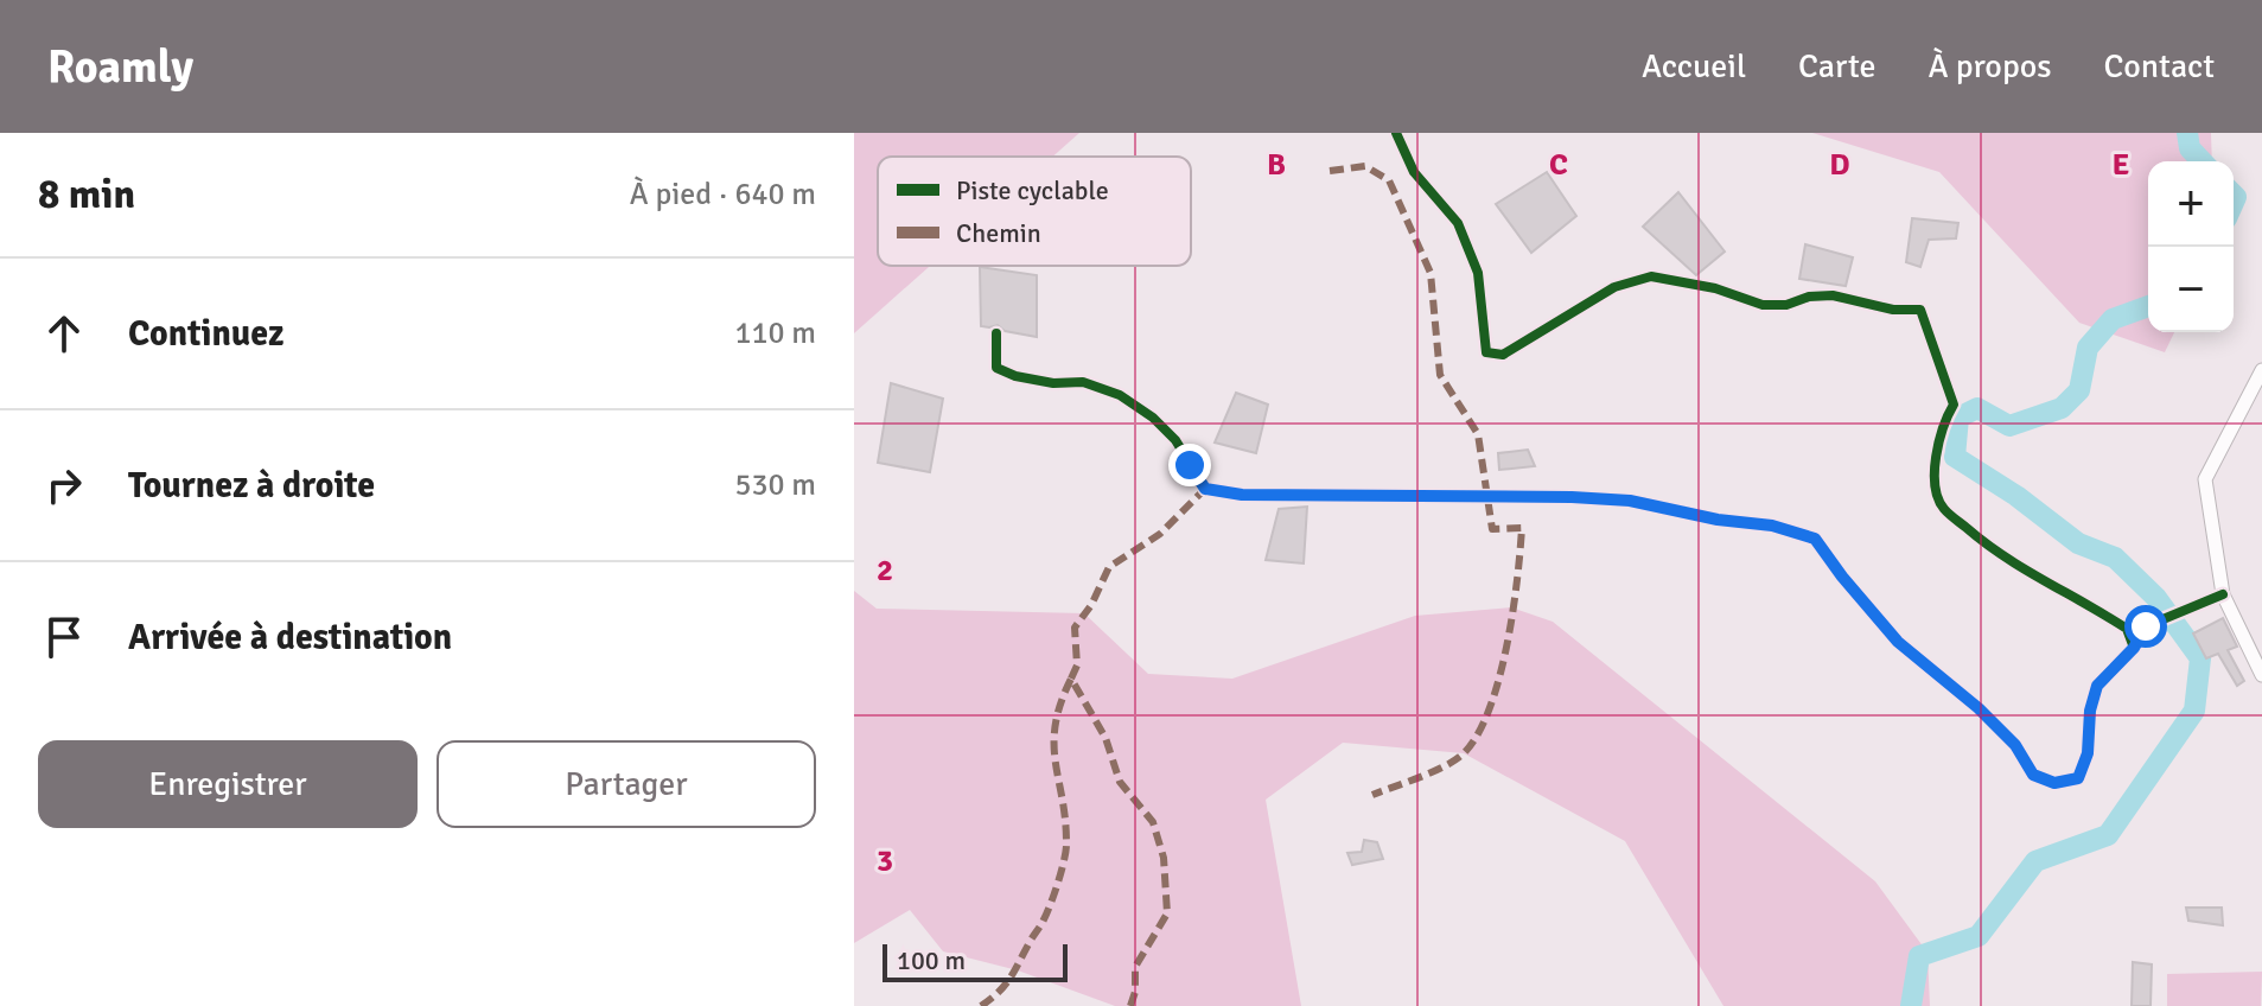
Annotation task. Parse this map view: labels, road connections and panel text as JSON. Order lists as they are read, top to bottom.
{
  "legend": ["Piste cyclable", "Chemin"],
  "scale_bar": "100 m",
  "page": {
    "header": "Roamly",
    "nav": [
      "Accueil",
      "Carte",
      "À propos",
      "Contact"
    ],
    "heading": ["8 min", "À pied · 640 m"],
    "map_buttons": ["+", "−"],
    "list": [
      ["Continuez", "110 m"],
      ["Tournez à droite", "530 m"],
      "Arrivée à destination"
    ],
    "buttons": ["Enregistrer", "Partager"],
    "scale": "100 m"
  },
  "grid": {
    "columns": [
      "B",
      "C",
      "D",
      "E"
    ],
    "rows": ["2", "3"]
  }
}
